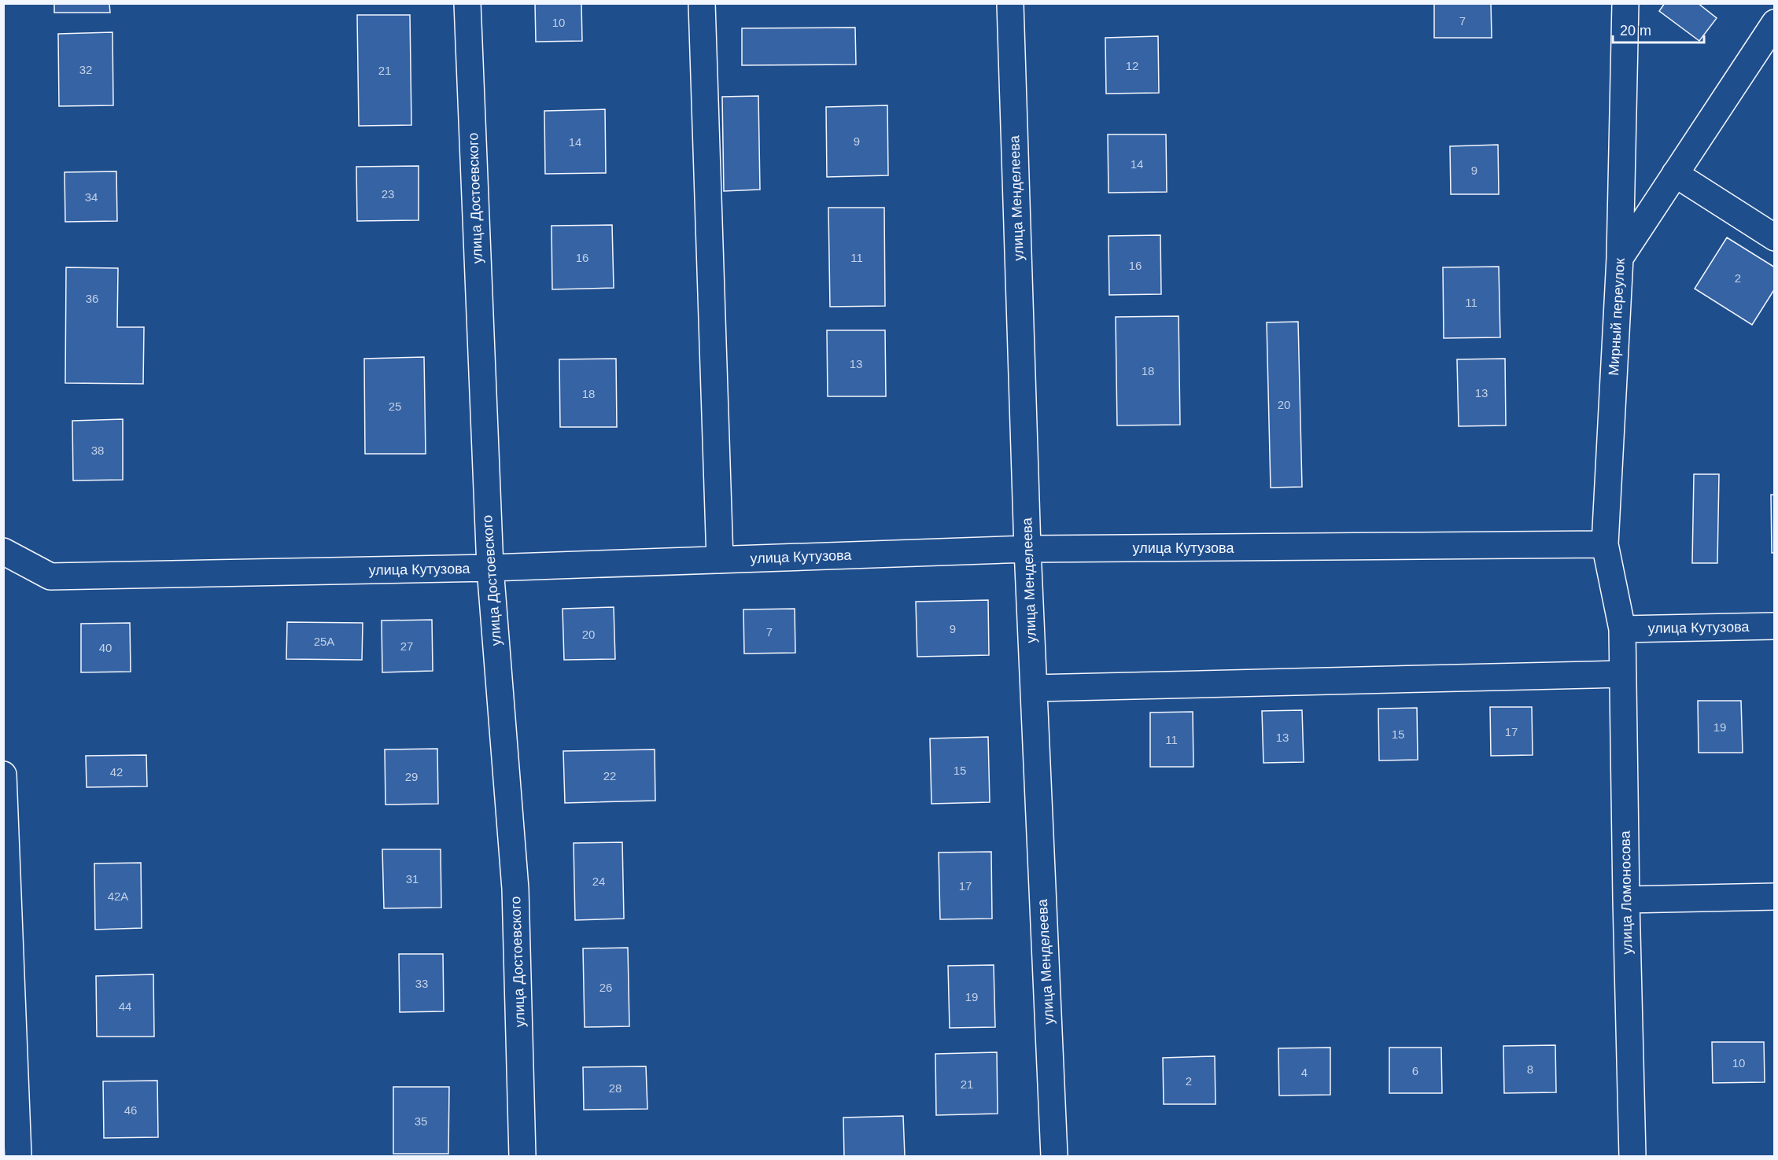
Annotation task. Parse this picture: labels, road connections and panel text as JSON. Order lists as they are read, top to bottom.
{
  "streets": {
    "street": [
      "улица Достоевского",
      "улица Менделеева",
      "Мирный переулок",
      "улица Кутузова",
      "улица Ломоносова"
    ]
  },
  "crossings": [
    ["улица Достоевского", "улица Кутузова"],
    ["улица Менделеева", "улица Кутузова"],
    ["Мирный переулок", "улица Кутузова"],
    ["Мирный переулок", "улица Ломоносова"],
    ["улица Кутузова", "улица Ломоносова"]
  ],
  "house_numbers": [
    "7",
    "10",
    "12",
    "32",
    "21",
    "9",
    "14",
    "14",
    "9",
    "23",
    "34",
    "16",
    "11",
    "16",
    "2",
    "36",
    "11",
    "13",
    "18",
    "13",
    "18",
    "20",
    "25",
    "38",
    "9",
    "7",
    "20",
    "25А",
    "27",
    "40",
    "19",
    "17",
    "15",
    "13",
    "11",
    "15",
    "42",
    "22",
    "29",
    "31",
    "24",
    "17",
    "42А",
    "33",
    "26",
    "19",
    "44",
    "10",
    "8",
    "6",
    "4",
    "2",
    "21",
    "28",
    "46",
    "35"
  ],
  "scale_bar": "20 m"
}
